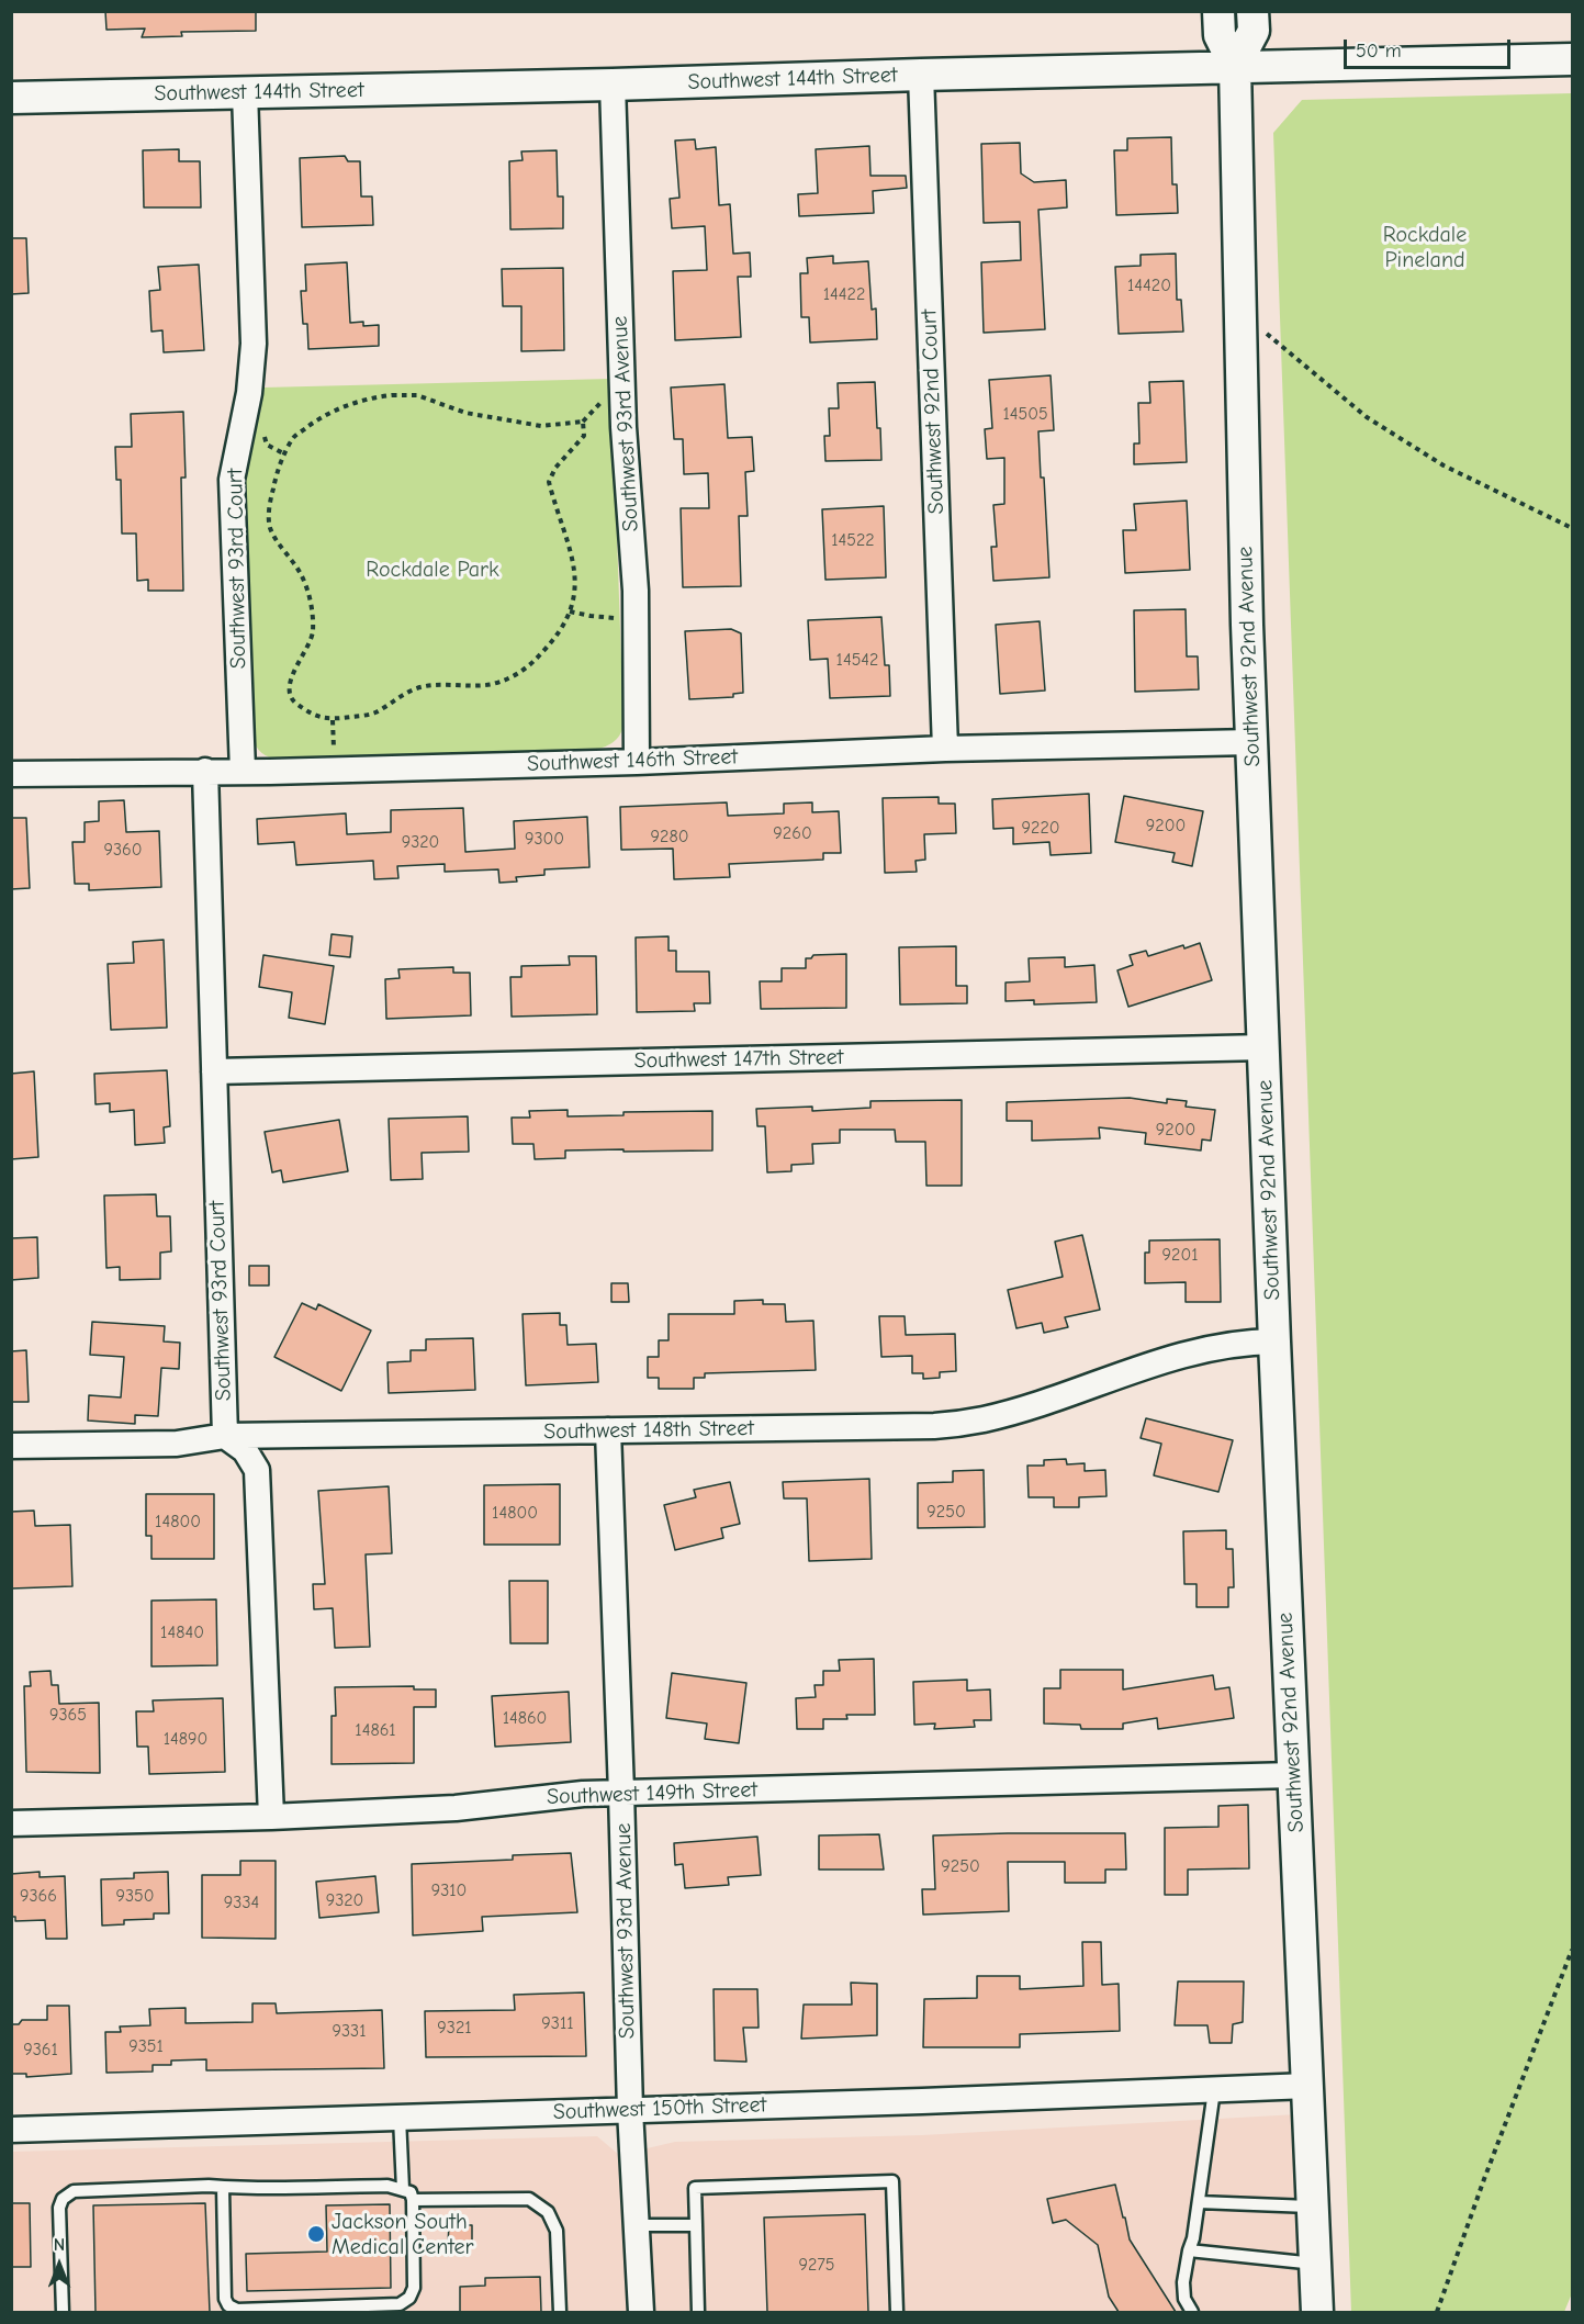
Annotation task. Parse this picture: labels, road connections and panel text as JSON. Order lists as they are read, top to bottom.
{
  "streets": {
    "street": [
      "Southwest 144th Street",
      "Southwest 92nd Court",
      "Southwest 93rd Avenue",
      "Southwest 93rd Court",
      "Southwest 92nd Avenue",
      "Southwest 146th Street",
      "Southwest 147th Street",
      "Southwest 148th Street",
      "Southwest 149th Street",
      "Southwest 150th Street"
    ]
  },
  "crossings": [
    ["Southwest 144th Street", "Southwest 92nd Court"],
    ["Southwest 144th Street", "Southwest 93rd Avenue"],
    ["Southwest 144th Street", "Southwest 93rd Court"],
    ["Southwest 144th Street", "Southwest 92nd Avenue"],
    ["Southwest 92nd Court", "Southwest 146th Street"],
    ["Southwest 93rd Avenue", "Southwest 146th Street"],
    ["Southwest 93rd Avenue", "Southwest 148th Street"],
    ["Southwest 93rd Avenue", "Southwest 149th Street"],
    ["Southwest 93rd Avenue", "Southwest 150th Street"],
    ["Southwest 93rd Court", "Southwest 146th Street"],
    ["Southwest 93rd Court", "Southwest 147th Street"],
    ["Southwest 93rd Court", "Southwest 148th Street"],
    ["Southwest 92nd Avenue", "Southwest 146th Street"],
    ["Southwest 92nd Avenue", "Southwest 147th Street"],
    ["Southwest 92nd Avenue", "Southwest 148th Street"],
    ["Southwest 92nd Avenue", "Southwest 149th Street"],
    ["Southwest 92nd Avenue", "Southwest 150th Street"]
  ],
  "parks": ["Rockdale Pineland", "Rockdale Park"],
  "places": ["Jackson South Medical Center"],
  "house_numbers": [
    "14420",
    "14422",
    "14505",
    "14522",
    "14542",
    "9200",
    "9220",
    "9260",
    "9280",
    "9300",
    "9320",
    "9360",
    "9200",
    "9201",
    "9250",
    "14800",
    "14800",
    "14840",
    "9365",
    "14860",
    "14861",
    "14890",
    "9250",
    "9310",
    "9366",
    "9350",
    "9320",
    "9334",
    "9311",
    "9321",
    "9331",
    "9351",
    "9361",
    "9275"
  ],
  "scale_bar": "50 m",
  "north": "top"
}
